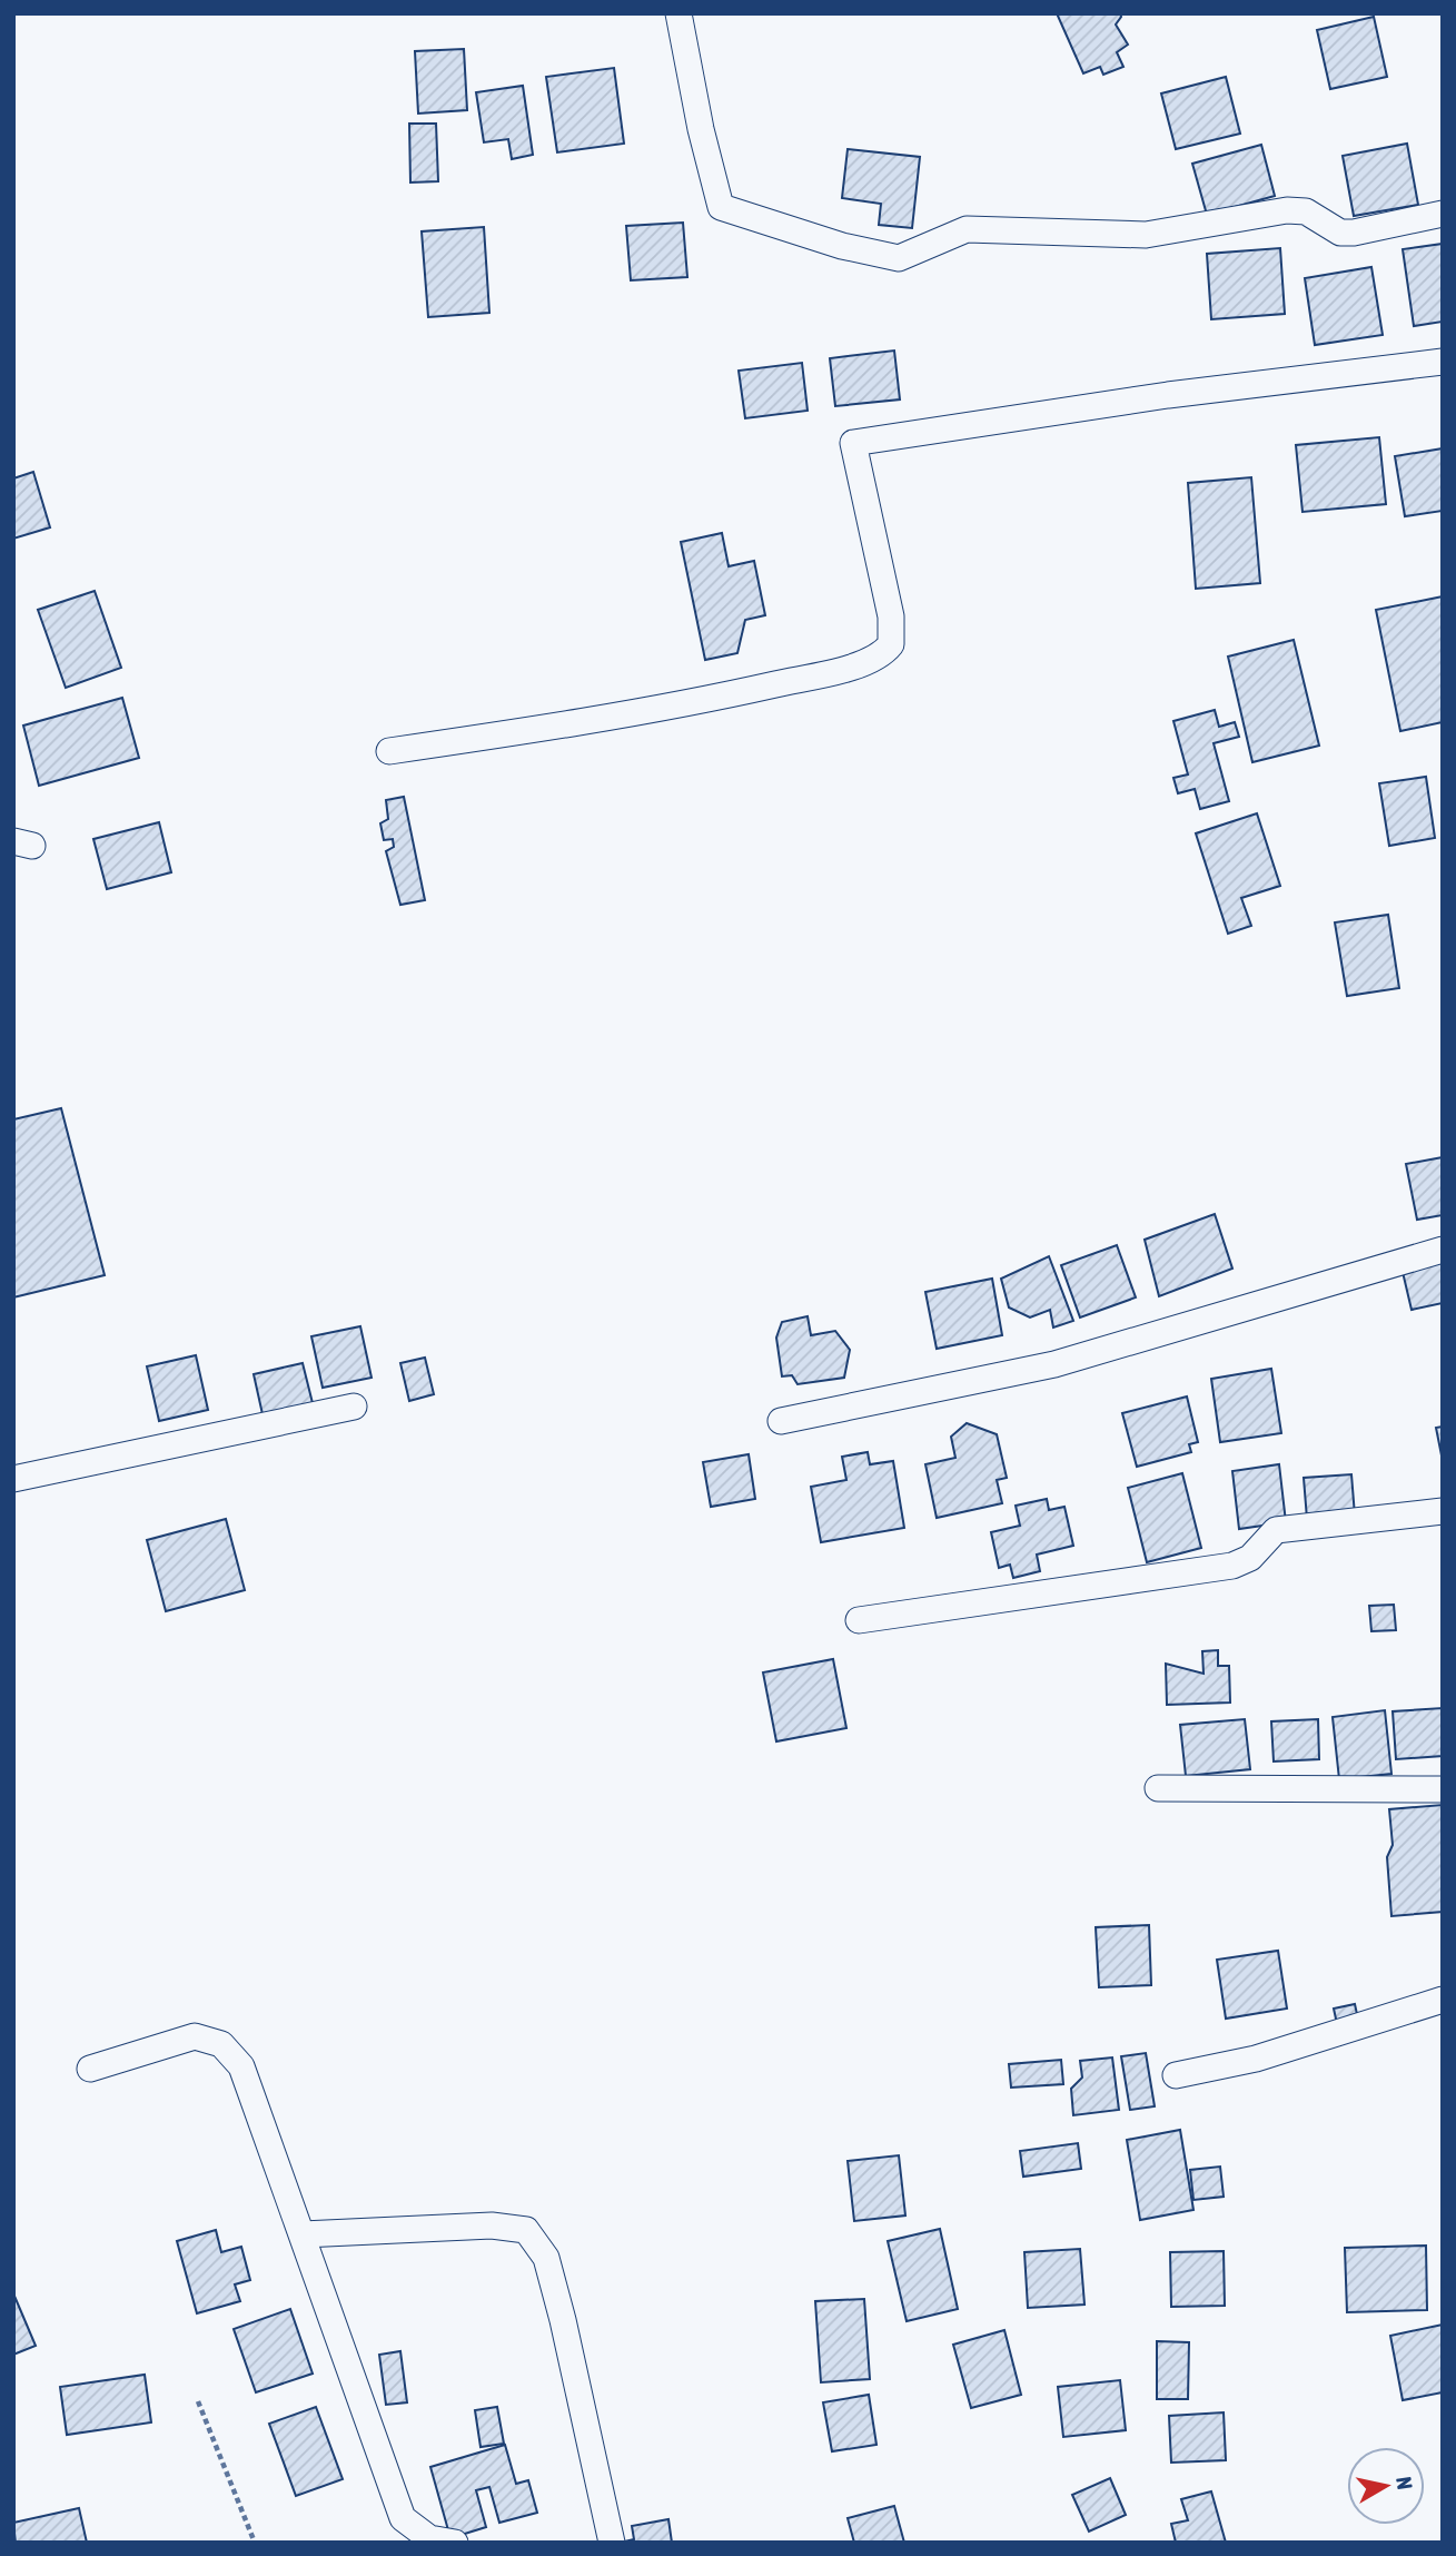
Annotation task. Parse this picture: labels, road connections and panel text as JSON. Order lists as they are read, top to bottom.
{
  "north": "right"
}
